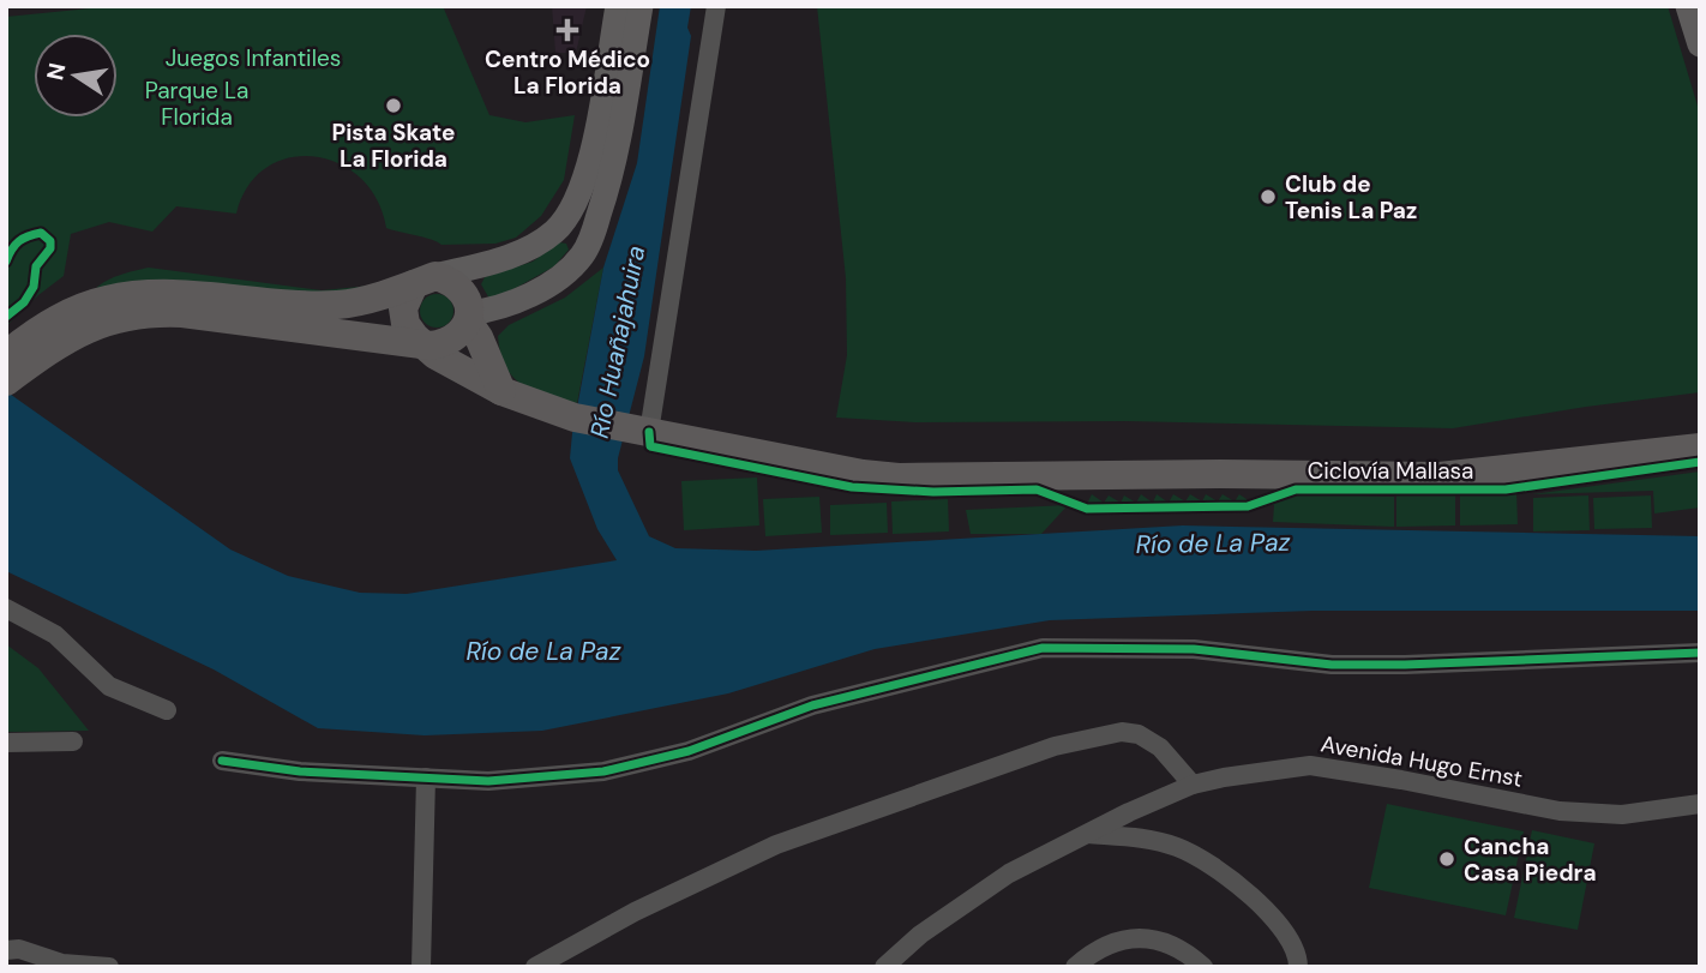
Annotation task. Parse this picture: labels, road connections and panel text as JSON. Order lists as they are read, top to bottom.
{
  "streets": {
    "street": ["Avenida Hugo Ernst"],
    "cycle path": ["Ciclovía Mallasa"]
  },
  "water": ["Río Huañajahuira", "Río de La Paz"],
  "parks": ["Juegos Infantiles", "Parque La Florida"],
  "places": {
    "health": ["Centro Médico La Florida"],
    "other": ["Pista Skate La Florida", "Club de Tenis La Paz", "Cancha Casa Piedra"]
  },
  "north": "left"
}
